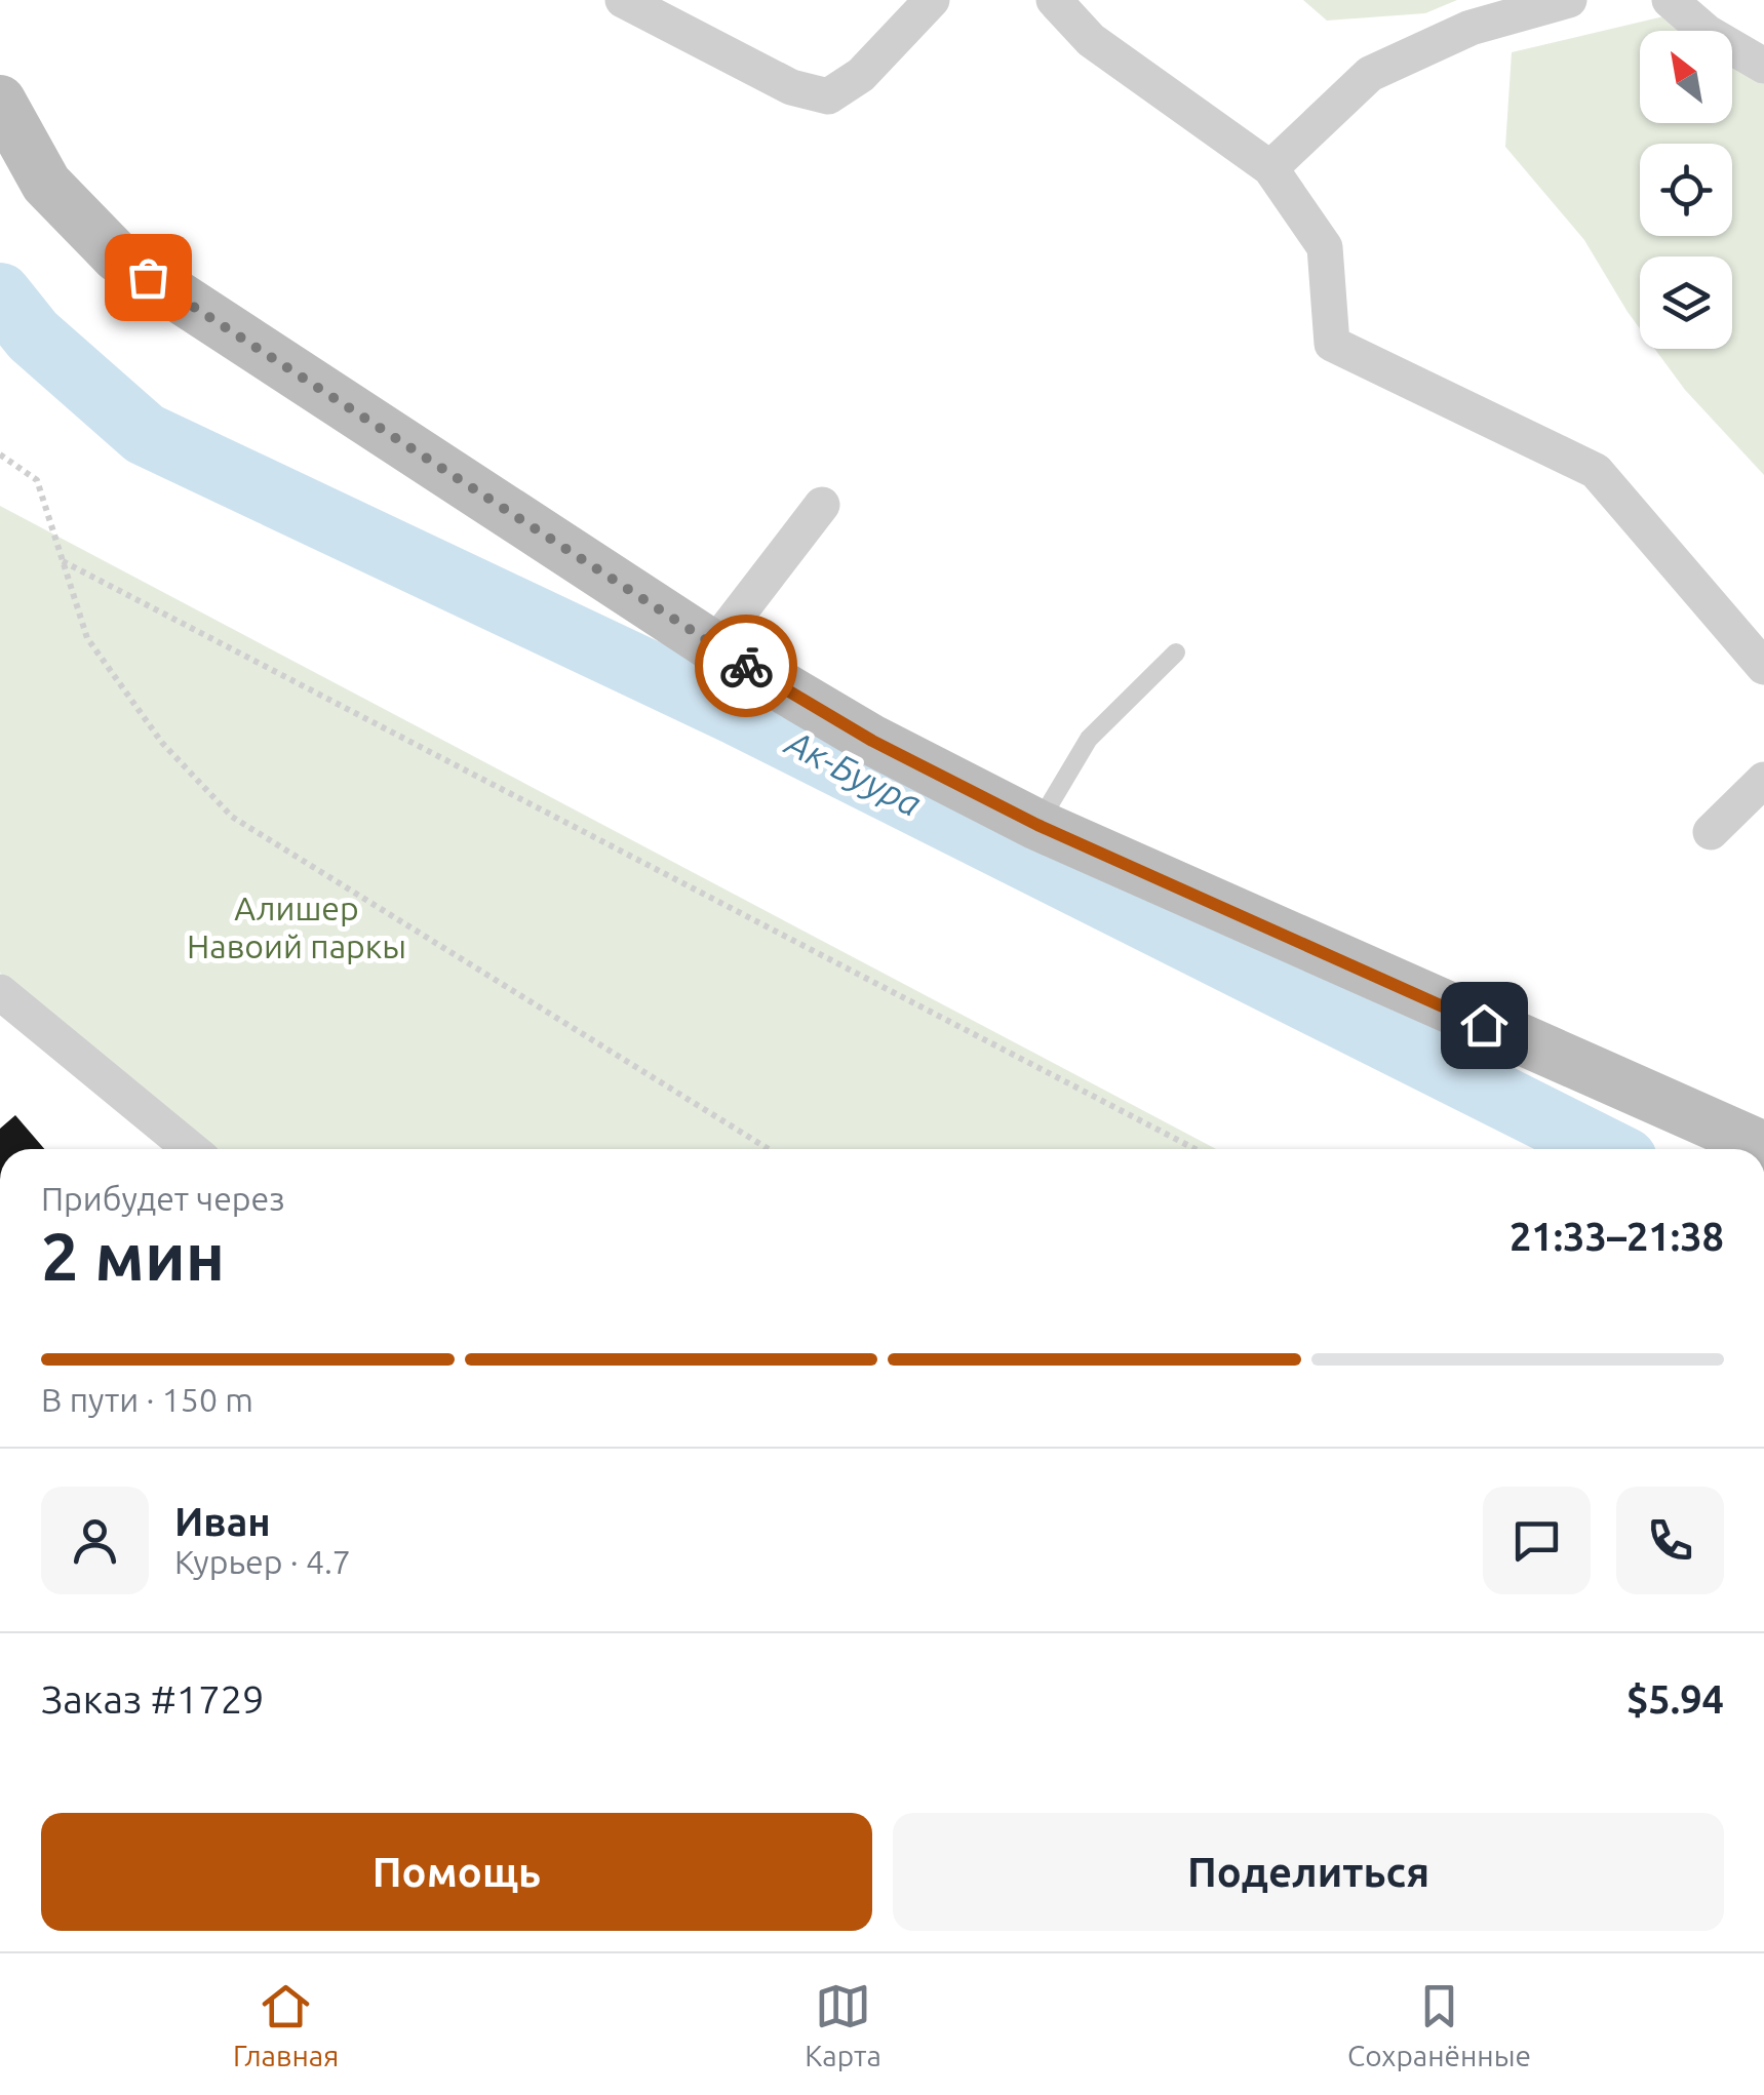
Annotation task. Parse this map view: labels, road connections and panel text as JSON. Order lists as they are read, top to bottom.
{
  "water": ["Ак-Буура"],
  "parks": ["Алишер Навоий паркы"],
  "north": "top left",
  "page": {
    "heading": ["2 мин", "Прибудет через", "21:33–21:38"],
    "panel": [
      "Иван",
      "Курьер · 4.7",
      "Заказ #1729",
      "$5.94"
    ],
    "bar": "В пути · 150 m",
    "buttons": ["Помощь", "Поделиться"],
    "tabs": ["Главная", "Карта", "Сохранённые"]
  }
}
